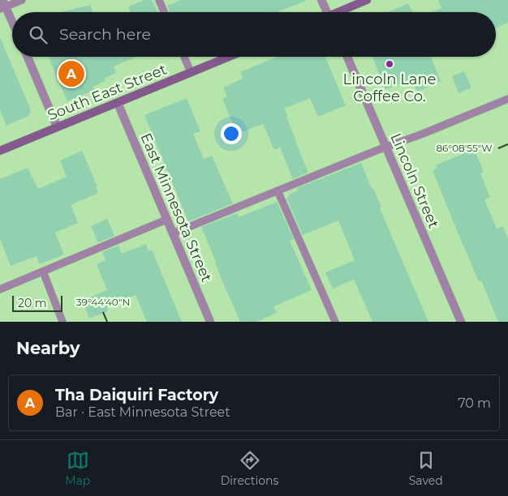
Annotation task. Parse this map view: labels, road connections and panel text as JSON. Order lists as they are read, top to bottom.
{
  "streets": {
    "main road": ["South East Street"],
    "street": ["Lincoln Street", "East Minnesota Street"]
  },
  "crossings": [
    ["South East Street", "East Minnesota Street"]
  ],
  "places": ["Lincoln Lane Coffee Co."],
  "scale_bar": "20 m",
  "page": {
    "search": "Search here",
    "pins": "A",
    "scale": "20 m",
    "heading": "Nearby",
    "list": [
      {
        "mark": "A",
        "name": "Tha Daiquiri Factory",
        "note": "Bar · East Minnesota Street",
        "value": "70 m"
      }
    ],
    "nav": ["Map", "Directions", "Saved"]
  },
  "coordinates": ["86°08'55\"W", "39°44'40\"N"]
}
